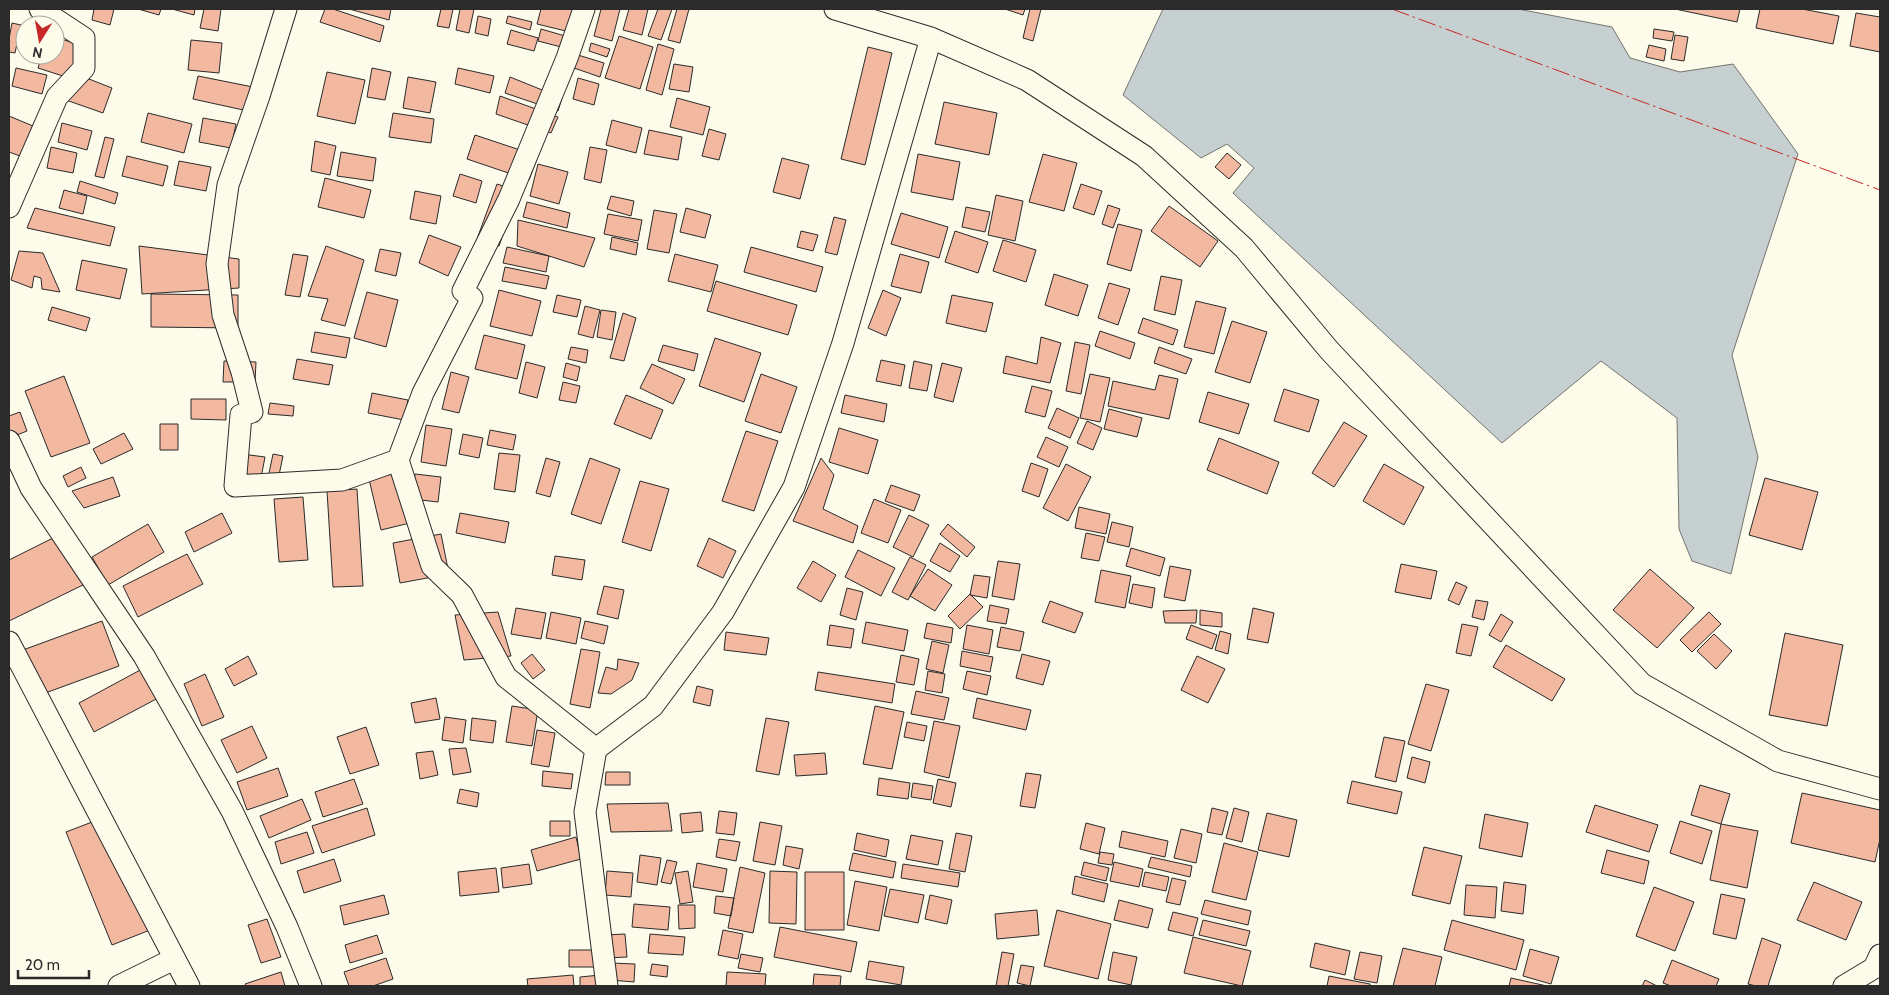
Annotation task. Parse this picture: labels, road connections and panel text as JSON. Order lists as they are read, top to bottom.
{
  "scale_bar": "20 m",
  "north": "bottom"
}
